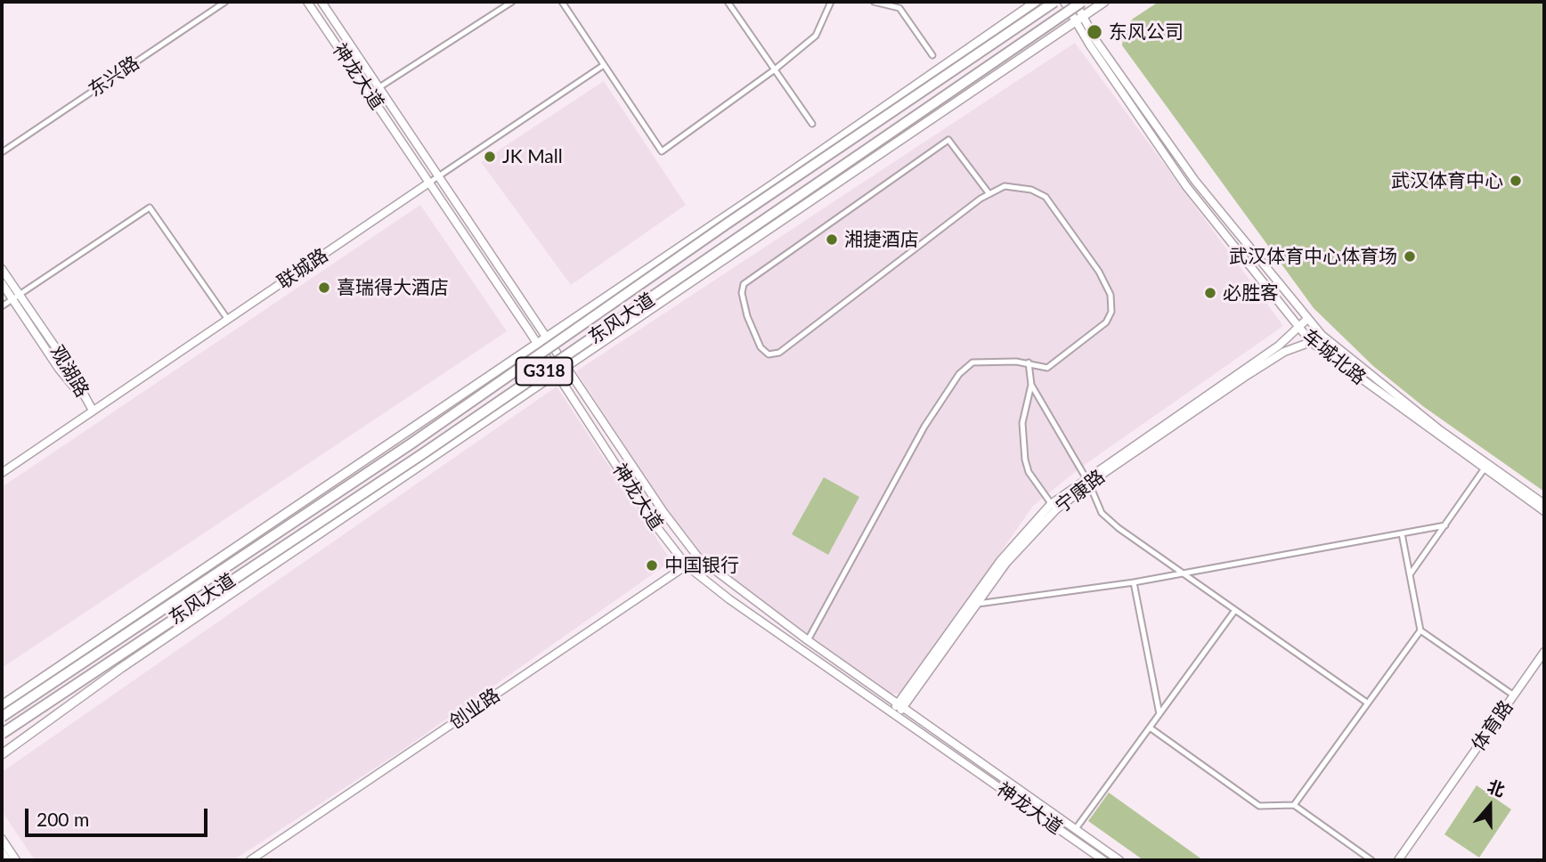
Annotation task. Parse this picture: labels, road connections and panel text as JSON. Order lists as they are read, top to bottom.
{
  "streets": {
    "highway": ["东风大道", "G318"],
    "main road": [
      "神龙大道",
      "联城路",
      "车城北路",
      "观湖路",
      "宁康路",
      "创业路",
      "体育路"
    ],
    "street": ["东兴路"]
  },
  "crossings": [
    ["神龙大道", "联城路"],
    ["神龙大道", "宁康路"],
    ["神龙大道", "创业路"],
    ["联城路", "观湖路"],
    ["车城北路", "宁康路"]
  ],
  "places": [
    "东风公司",
    "JK Mall",
    "武汉体育中心",
    "湘捷酒店",
    "武汉体育中心体育场",
    "喜瑞得大酒店",
    "必胜客",
    "中国银行"
  ],
  "scale_bar": "200 m",
  "north": "top"
}
